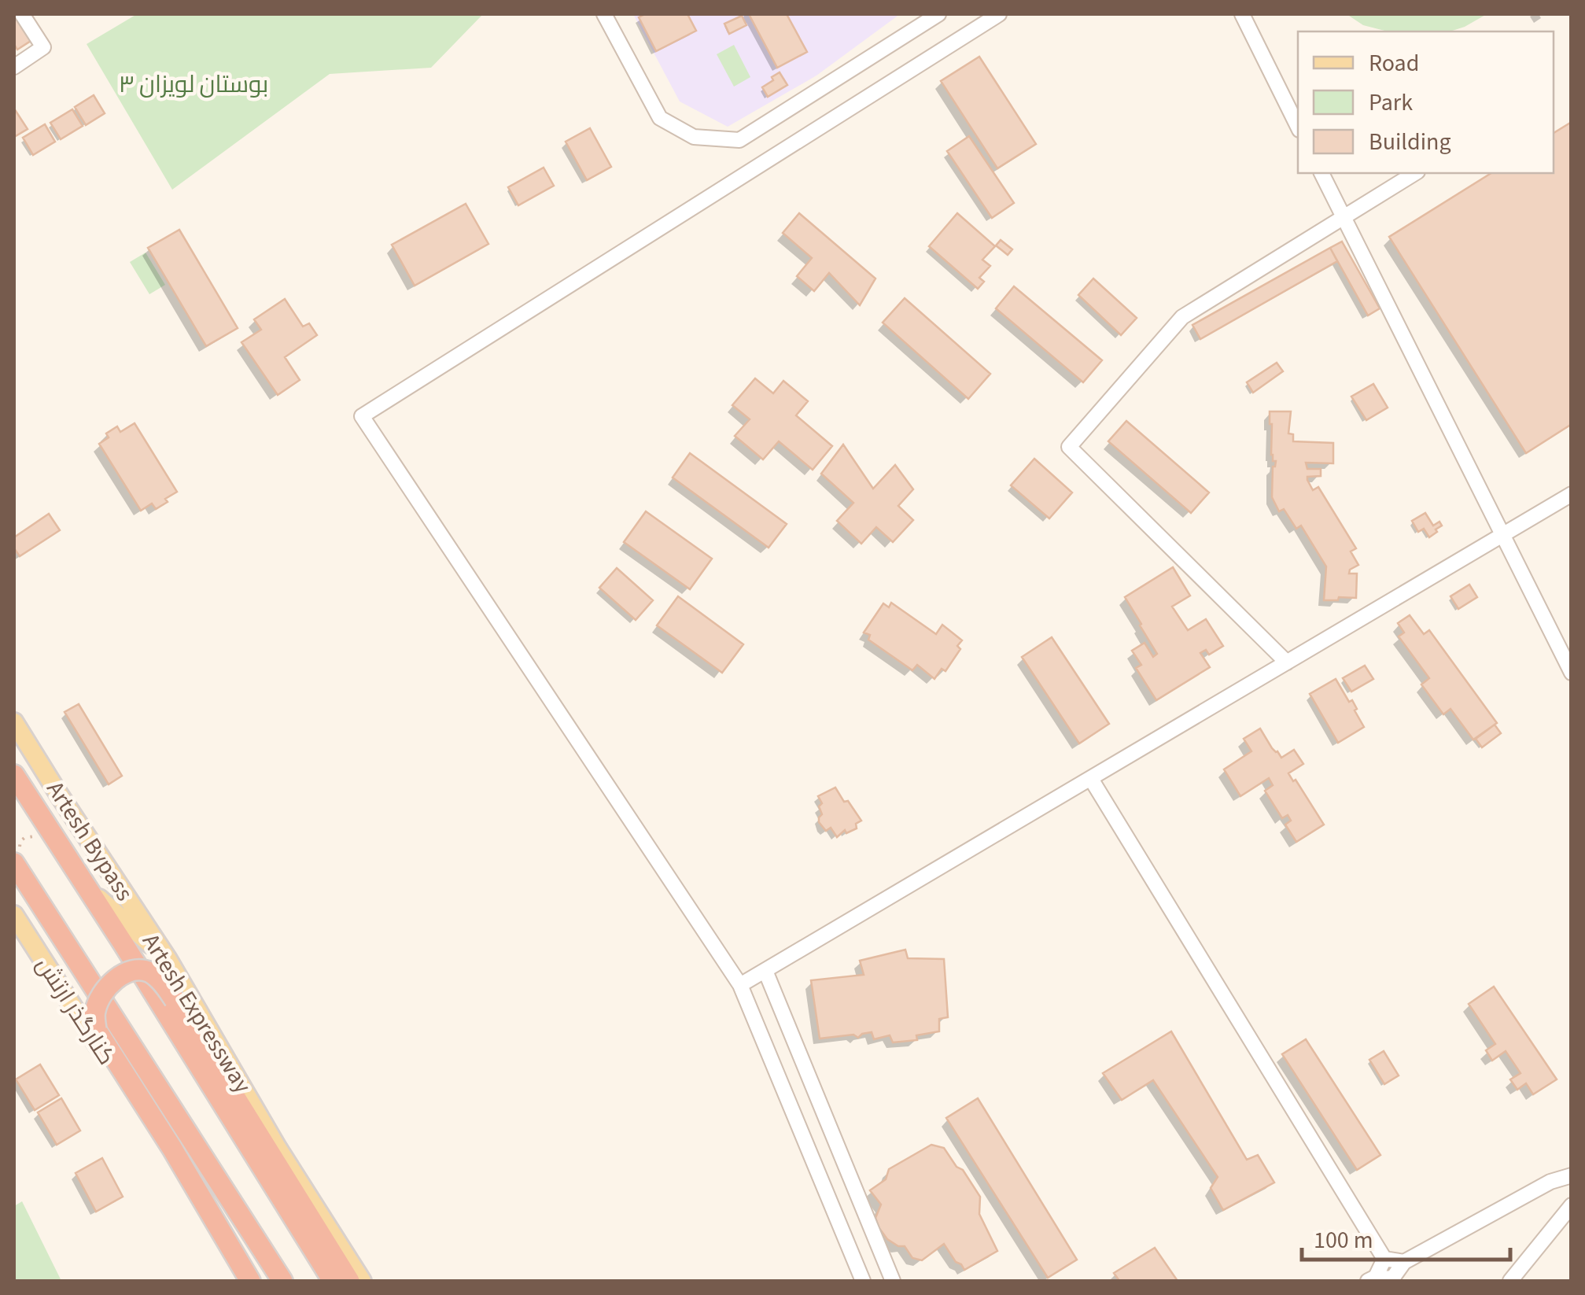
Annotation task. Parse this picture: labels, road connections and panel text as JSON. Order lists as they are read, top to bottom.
{
  "streets": {
    "highway": ["Artesh Expressway"],
    "main road": ["Artesh Bypass"]
  },
  "parks": ["بوستان لویزان ۳"],
  "legend": ["Road", "Park", "Building"],
  "scale_bar": "100 m"
}
